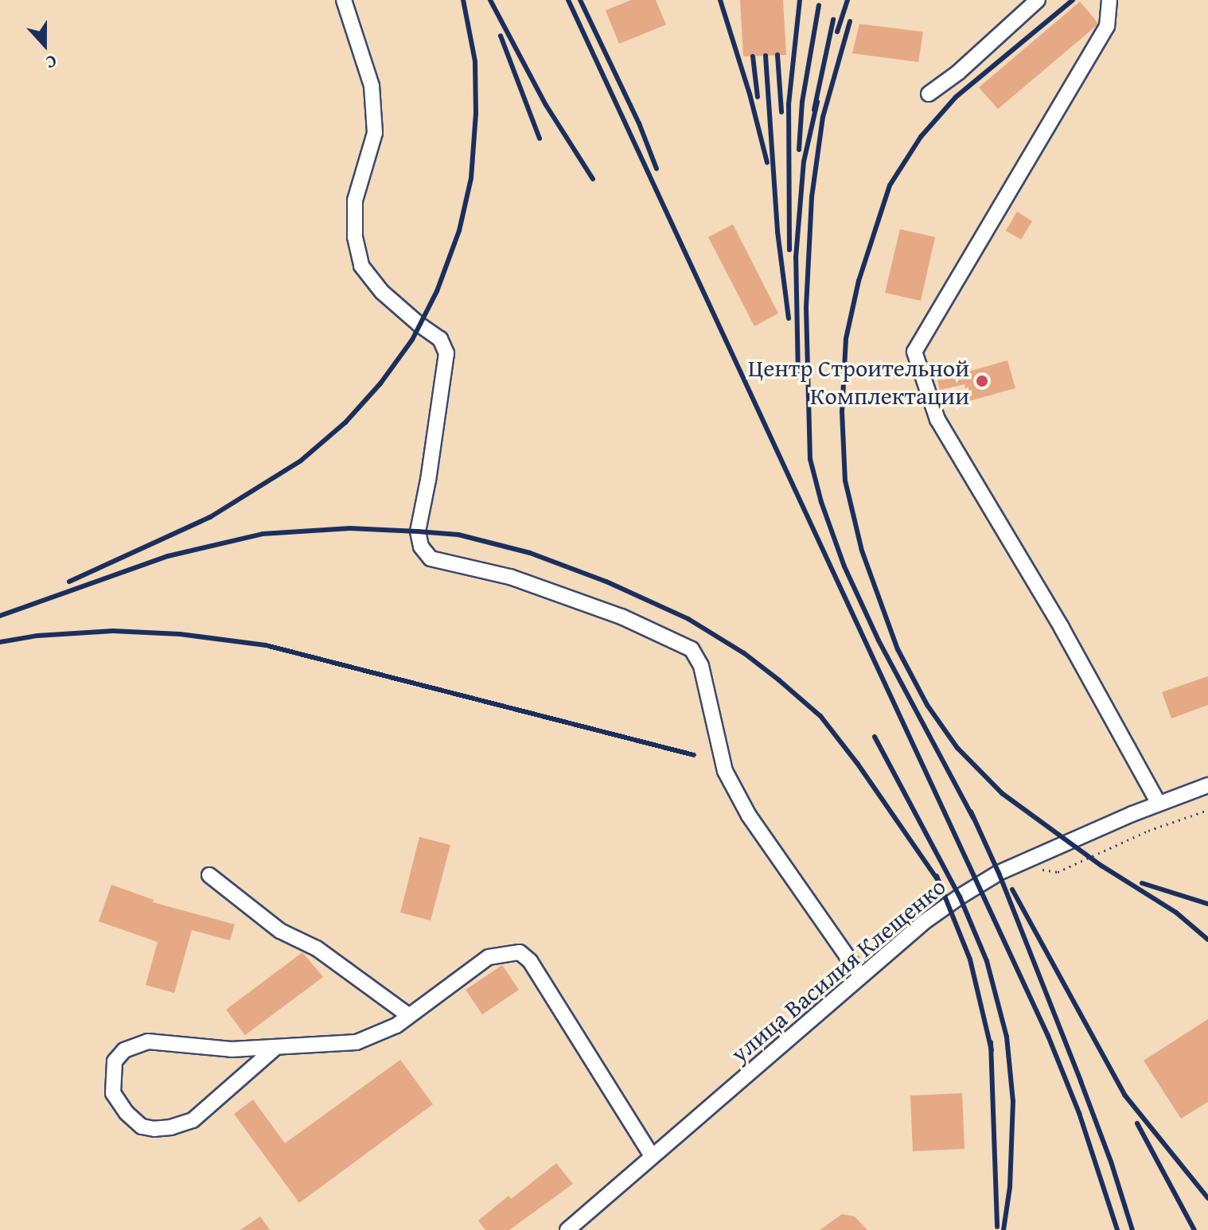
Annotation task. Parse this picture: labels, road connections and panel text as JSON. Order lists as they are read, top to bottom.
{
  "streets": {
    "street": ["улица Василия Клещенко"]
  },
  "places": ["Центр Строительной Комплектации"],
  "north": "bottom"
}
